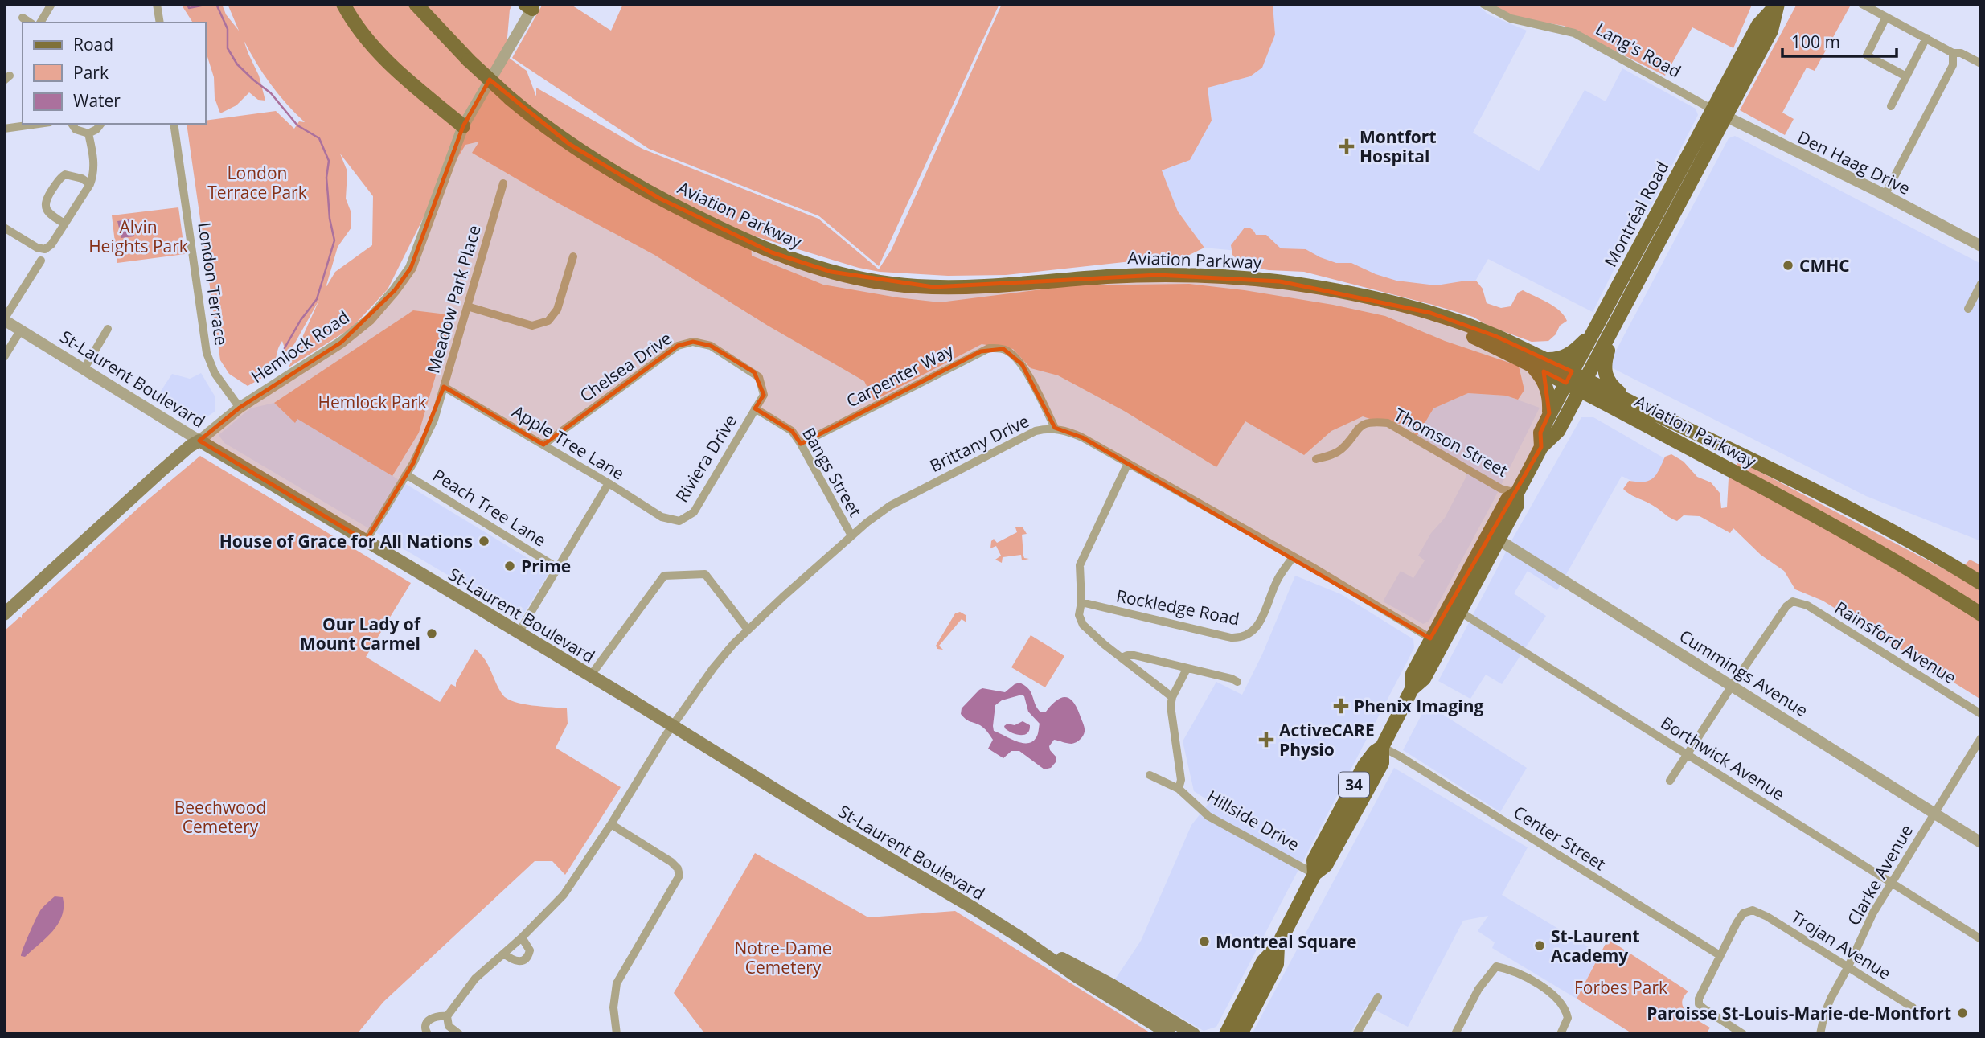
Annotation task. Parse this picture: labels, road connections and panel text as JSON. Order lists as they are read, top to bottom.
{
  "streets": {
    "main road": [
      "Montréal Road",
      "Aviation Parkway",
      "Hemlock Road",
      "St-Laurent Boulevard",
      "34"
    ],
    "street": [
      "Lang's Road",
      "Den Haag Drive",
      "London Terrace",
      "Meadow Park Place",
      "Chelsea Drive",
      "Carpenter Way",
      "Apple Tree Lane",
      "Thomson Street",
      "Brittany Drive",
      "Riviera Drive",
      "Bangs Street",
      "Peach Tree Lane",
      "Rockledge Road",
      "Rainsford Avenue",
      "Cummings Avenue",
      "Borthwick Avenue",
      "Hillside Drive",
      "Center Street",
      "Clarke Avenue",
      "Trojan Avenue"
    ]
  },
  "crossings": [
    ["Lang's Road", "Den Haag Drive"],
    ["Lang's Road", "Montréal Road"],
    ["Den Haag Drive", "Montréal Road"],
    ["Montréal Road", "Aviation Parkway"],
    ["Montréal Road", "Thomson Street"],
    ["Montréal Road", "Brittany Drive"],
    ["Montréal Road", "Cummings Avenue"],
    ["Montréal Road", "Borthwick Avenue"],
    ["Montréal Road", "Hillside Drive"],
    ["Montréal Road", "Center Street"],
    ["London Terrace", "Hemlock Road"],
    ["Meadow Park Place", "St-Laurent Boulevard"],
    ["Meadow Park Place", "Apple Tree Lane"],
    ["Meadow Park Place", "Peach Tree Lane"],
    ["Hemlock Road", "St-Laurent Boulevard"],
    ["Chelsea Drive", "Apple Tree Lane"],
    ["Chelsea Drive", "Riviera Drive"],
    ["Chelsea Drive", "Bangs Street"],
    ["Carpenter Way", "Brittany Drive"],
    ["Carpenter Way", "Bangs Street"],
    ["St-Laurent Boulevard", "Brittany Drive"],
    ["Apple Tree Lane", "Riviera Drive"],
    ["Brittany Drive", "Bangs Street"],
    ["Brittany Drive", "Rockledge Road"],
    ["Riviera Drive", "Bangs Street"],
    ["Rainsford Avenue", "Cummings Avenue"],
    ["Cummings Avenue", "Clarke Avenue"],
    ["Borthwick Avenue", "Clarke Avenue"],
    ["Center Street", "Trojan Avenue"],
    ["Clarke Avenue", "Trojan Avenue"]
  ],
  "parks": [
    "London Terrace Park",
    "Alvin Heights Park",
    "Hemlock Park",
    "Beechwood Cemetery",
    "Notre-Dame Cemetery",
    "Forbes Park"
  ],
  "places": {
    "health": ["Montfort Hospital", "Phenix Imaging", "ActiveCARE Physio"],
    "other": [
      "CMHC",
      "House of Grace for All Nations",
      "Prime",
      "Our Lady of Mount Carmel",
      "Montreal Square",
      "St-Laurent Academy",
      "Paroisse St-Louis-Marie-de-Montfort"
    ]
  },
  "legend": ["Road", "Park", "Water"],
  "scale_bar": "100 m"
}
